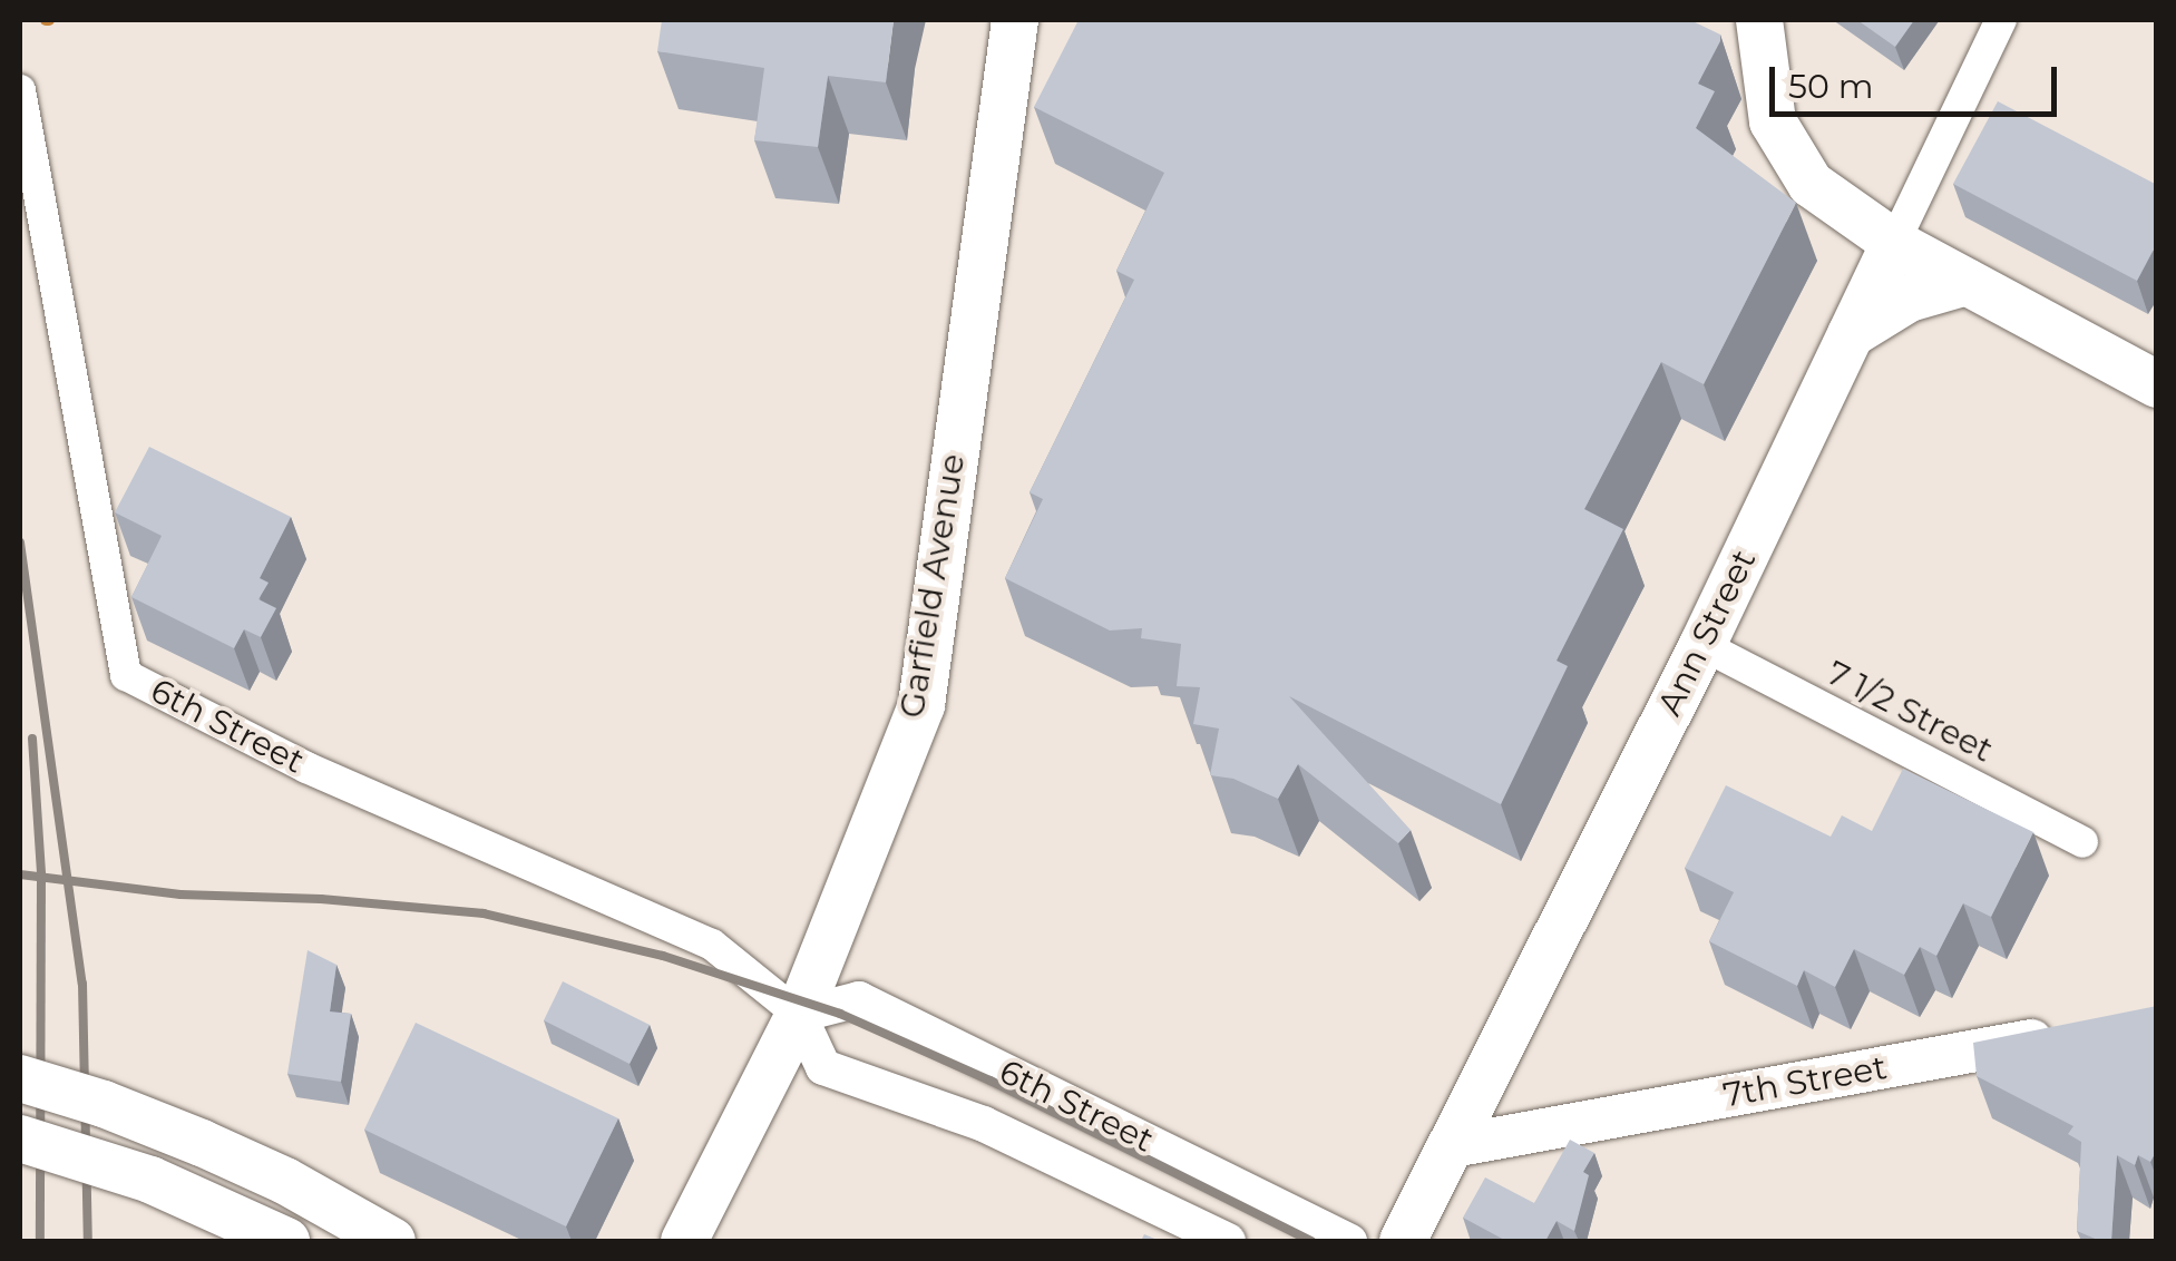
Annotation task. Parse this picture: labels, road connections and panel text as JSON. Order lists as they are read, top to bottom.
{
  "streets": {
    "main road": ["Garfield Avenue", "Ann Street", "7th Street"],
    "street": ["7 1/2 Street", "6th Street"]
  },
  "crossings": [
    ["Garfield Avenue", "6th Street"],
    ["Ann Street", "7 1/2 Street"],
    ["Ann Street", "7th Street"]
  ],
  "scale_bar": "50 m"
}
